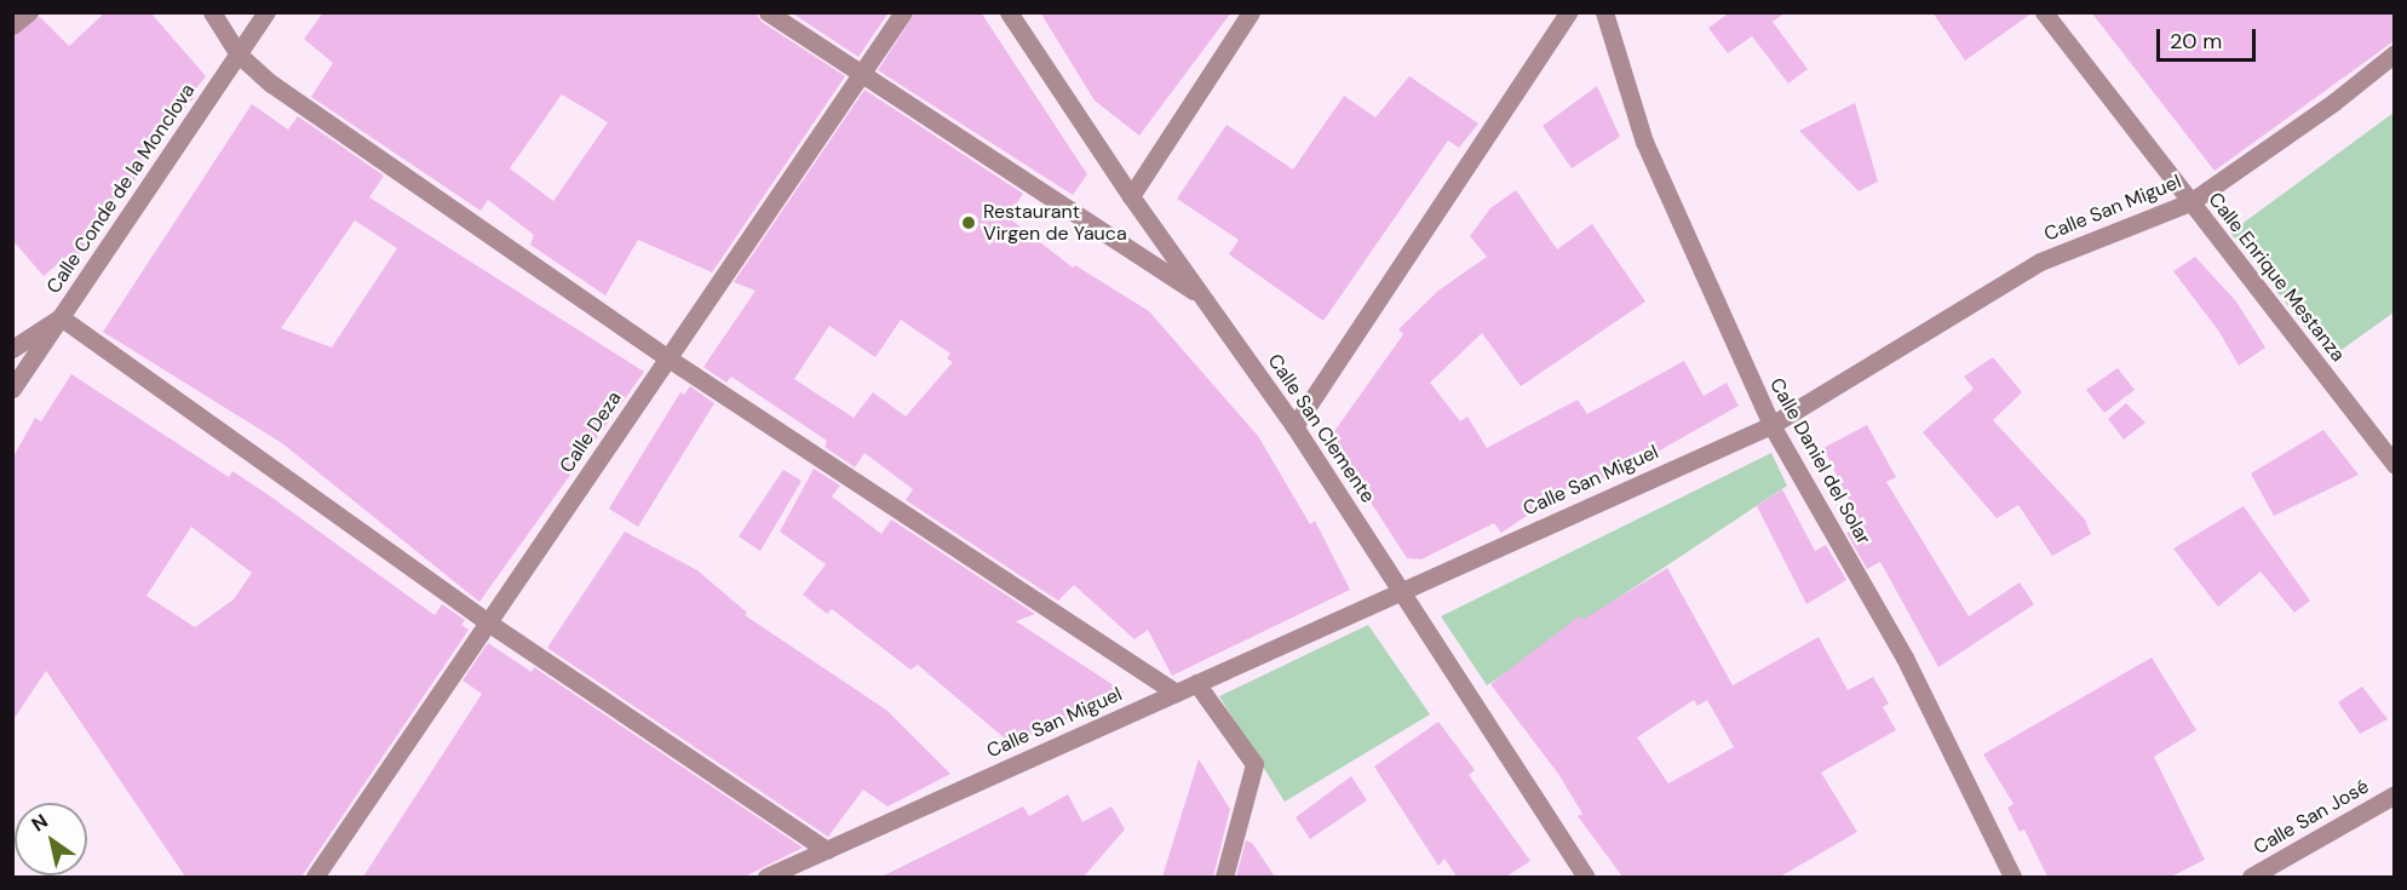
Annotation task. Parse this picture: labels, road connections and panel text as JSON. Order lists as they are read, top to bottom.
{
  "streets": {
    "street": [
      "Calle Conde de la Monclova",
      "Calle San Miguel",
      "Calle Enrique Mestanza",
      "Calle San Clemente",
      "Calle Deza",
      "Calle Daniel del Solar",
      "Calle San José"
    ]
  },
  "crossings": [
    ["Calle San Miguel", "Calle Enrique Mestanza"],
    ["Calle San Miguel", "Calle San Clemente"],
    ["Calle San Miguel", "Calle Daniel del Solar"]
  ],
  "places": ["Restaurant Virgen de Yauca"],
  "scale_bar": "20 m",
  "north": "top left"
}
